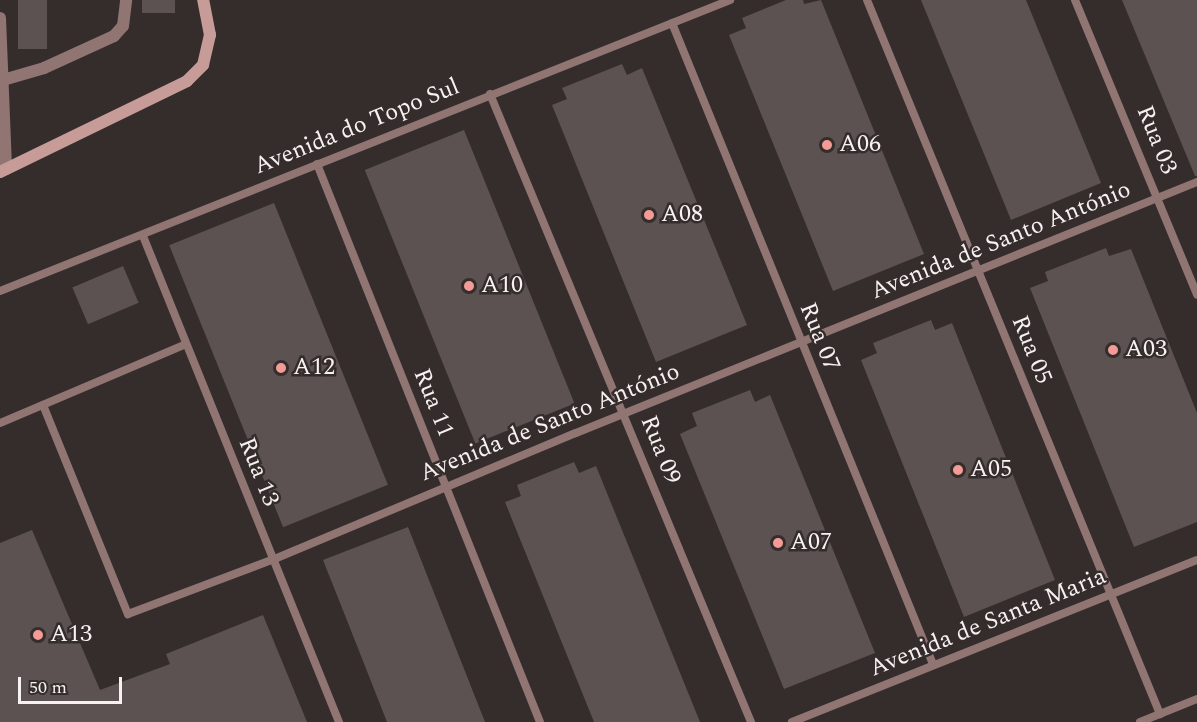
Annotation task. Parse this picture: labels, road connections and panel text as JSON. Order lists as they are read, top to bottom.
{
  "streets": {
    "lane": [
      "Avenida do Topo Sul",
      "Rua 03",
      "Avenida de Santo António",
      "Rua 07",
      "Rua 05",
      "Rua 11",
      "Rua 09",
      "Rua 13",
      "Avenida de Santa Maria"
    ]
  },
  "crossings": [
    ["Avenida do Topo Sul", "Rua 07"],
    ["Avenida do Topo Sul", "Rua 11"],
    ["Avenida do Topo Sul", "Rua 09"],
    ["Avenida do Topo Sul", "Rua 13"],
    ["Rua 03", "Avenida de Santo António"],
    ["Avenida de Santo António", "Rua 07"],
    ["Avenida de Santo António", "Rua 05"],
    ["Avenida de Santo António", "Rua 11"],
    ["Avenida de Santo António", "Rua 09"],
    ["Avenida de Santo António", "Rua 13"],
    ["Rua 07", "Avenida de Santa Maria"],
    ["Rua 05", "Avenida de Santa Maria"]
  ],
  "places": [
    "A06",
    "A08",
    "A10",
    "A03",
    "A12",
    "A05",
    "A07",
    "A13"
  ],
  "scale_bar": "50 m"
}
